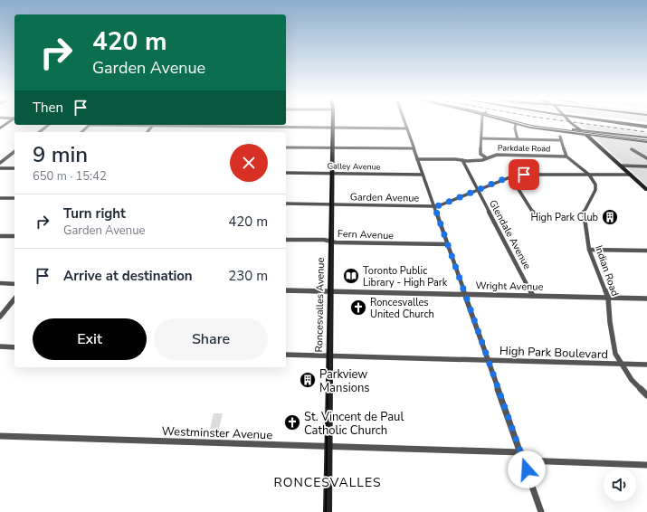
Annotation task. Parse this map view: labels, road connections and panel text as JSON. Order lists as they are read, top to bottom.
{
  "streets": {
    "main road": ["Roncesvalles Avenue"],
    "street": [
      "Parkdale Road",
      "Galley Avenue",
      "Garden Avenue",
      "Fern Avenue",
      "Glendale Avenue",
      "Indian Road",
      "Wright Avenue",
      "High Park Boulevard",
      "Westminster Avenue"
    ]
  },
  "crossings": [
    ["Parkdale Road", "Glendale Avenue"],
    ["Galley Avenue", "Roncesvalles Avenue"],
    ["Garden Avenue", "Glendale Avenue"],
    ["Garden Avenue", "Indian Road"],
    ["Garden Avenue", "Roncesvalles Avenue"],
    ["Fern Avenue", "Roncesvalles Avenue"],
    ["Glendale Avenue", "Wright Avenue"],
    ["Indian Road", "Wright Avenue"],
    ["Indian Road", "High Park Boulevard"],
    ["Wright Avenue", "Roncesvalles Avenue"],
    ["Roncesvalles Avenue", "High Park Boulevard"],
    ["Roncesvalles Avenue", "Westminster Avenue"]
  ],
  "districts": ["RONCESVALLES"],
  "places": {
    "building": ["High Park Club", "Parkview Mansions"],
    "library": ["Toronto Public Library - High Park"],
    "church": ["Roncesvalles United Church", "St. Vincent de Paul Catholic Church"]
  },
  "page": {
    "turn": ["420 m", "Garden Avenue"],
    "then": "Then",
    "heading": ["9 min", "650 m · 15:42"],
    "list": [
      {
        "name": "Turn right",
        "note": "Garden Avenue",
        "value": "420 m"
      },
      {
        "name": "Arrive at destination",
        "value": "230 m"
      }
    ],
    "buttons": ["Exit", "Share"]
  }
}
